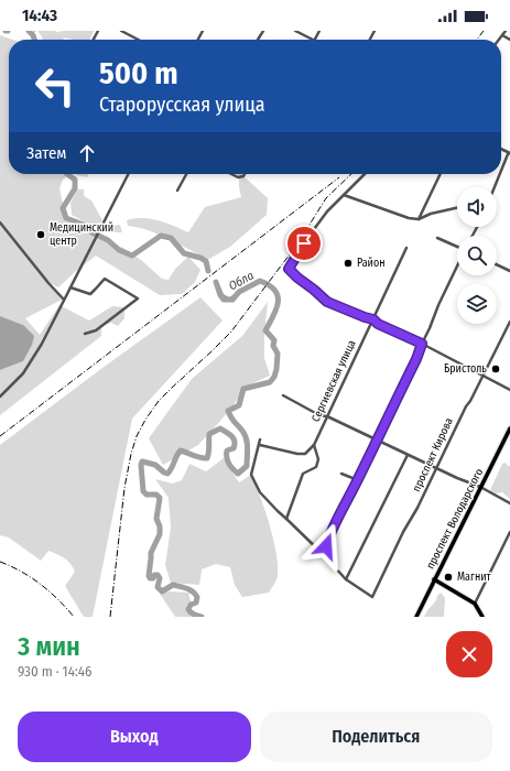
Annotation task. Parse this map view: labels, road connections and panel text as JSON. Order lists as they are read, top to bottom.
{
  "streets": {
    "main road": ["проспект Володарского"],
    "street": ["Сергиевская улица", "проспект Кирова"]
  },
  "water": ["Обла"],
  "places": [
    "Медицинский центр",
    "Район",
    "Бристоль",
    "Магнит"
  ],
  "page": {
    "status": "14:43",
    "turn": ["500 m", "Старорусская улица"],
    "then": "Затем",
    "heading": ["3 мин", "930 m · 14:46"],
    "buttons": ["Выход", "Поделиться"]
  }
}
